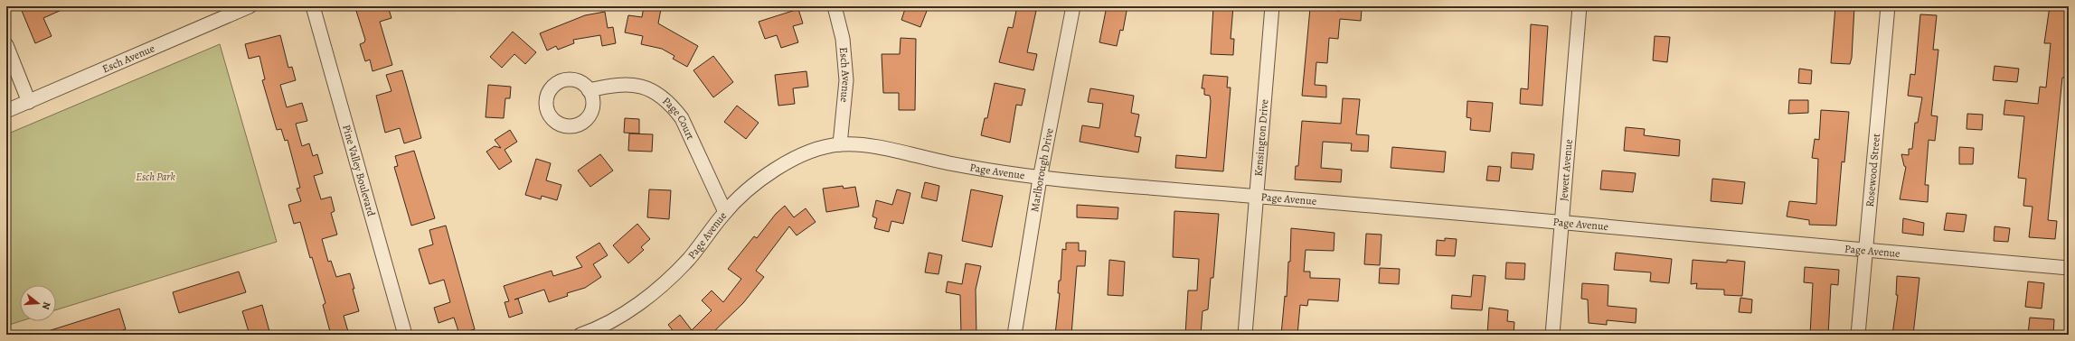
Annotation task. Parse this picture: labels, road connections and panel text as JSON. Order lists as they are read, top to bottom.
{
  "streets": {
    "street": [
      "Esch Avenue",
      "Page Court",
      "Kensington Drive",
      "Pine Valley Boulevard",
      "Marlborough Drive",
      "Jewett Avenue",
      "Rosewood Street",
      "Page Avenue"
    ]
  },
  "crossings": [
    ["Esch Avenue", "Page Avenue"],
    ["Page Court", "Page Avenue"],
    ["Kensington Drive", "Page Avenue"],
    ["Marlborough Drive", "Page Avenue"],
    ["Jewett Avenue", "Page Avenue"],
    ["Rosewood Street", "Page Avenue"]
  ],
  "parks": ["Esch Park"],
  "north": "right"
}
